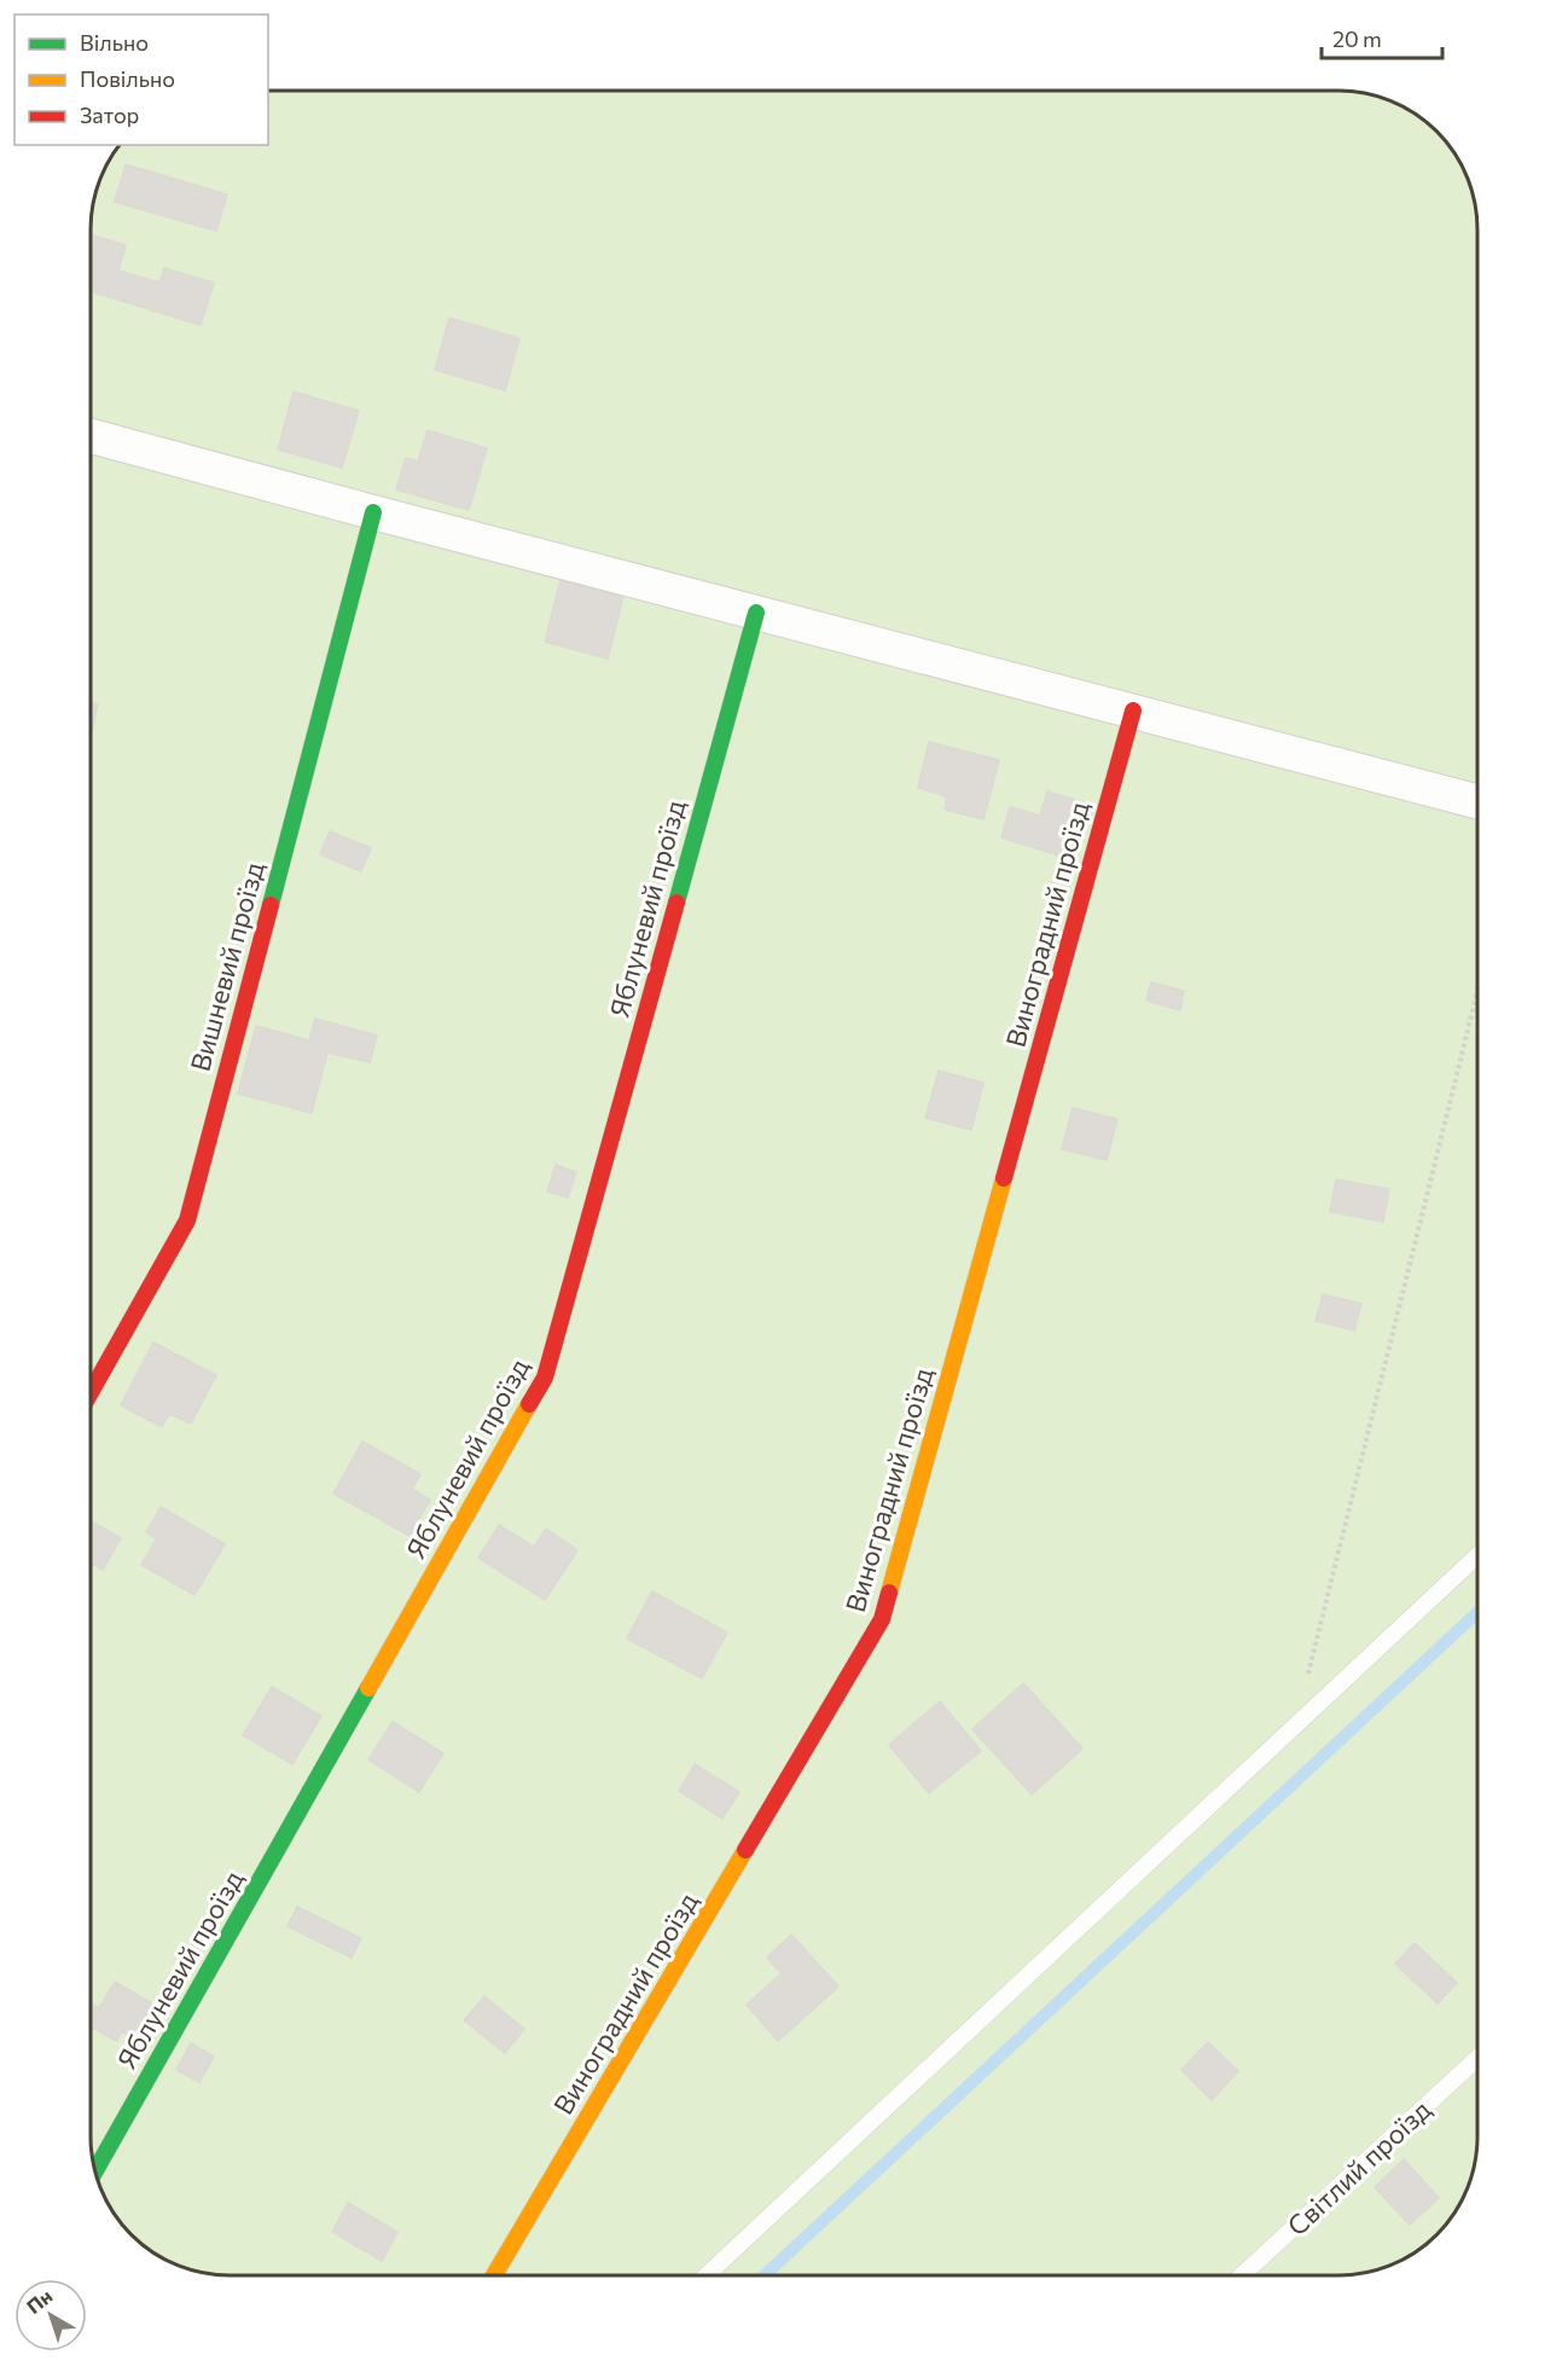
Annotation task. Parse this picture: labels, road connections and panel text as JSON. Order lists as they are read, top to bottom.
{
  "streets": {
    "street": ["Яблуневий проїзд", "Виноградний проїзд", "Вишневий проїзд"],
    "lane": ["Світлий проїзд"]
  },
  "legend": ["Вільно", "Повільно", "Затор"],
  "scale_bar": "20 m",
  "north": "top left"
}
